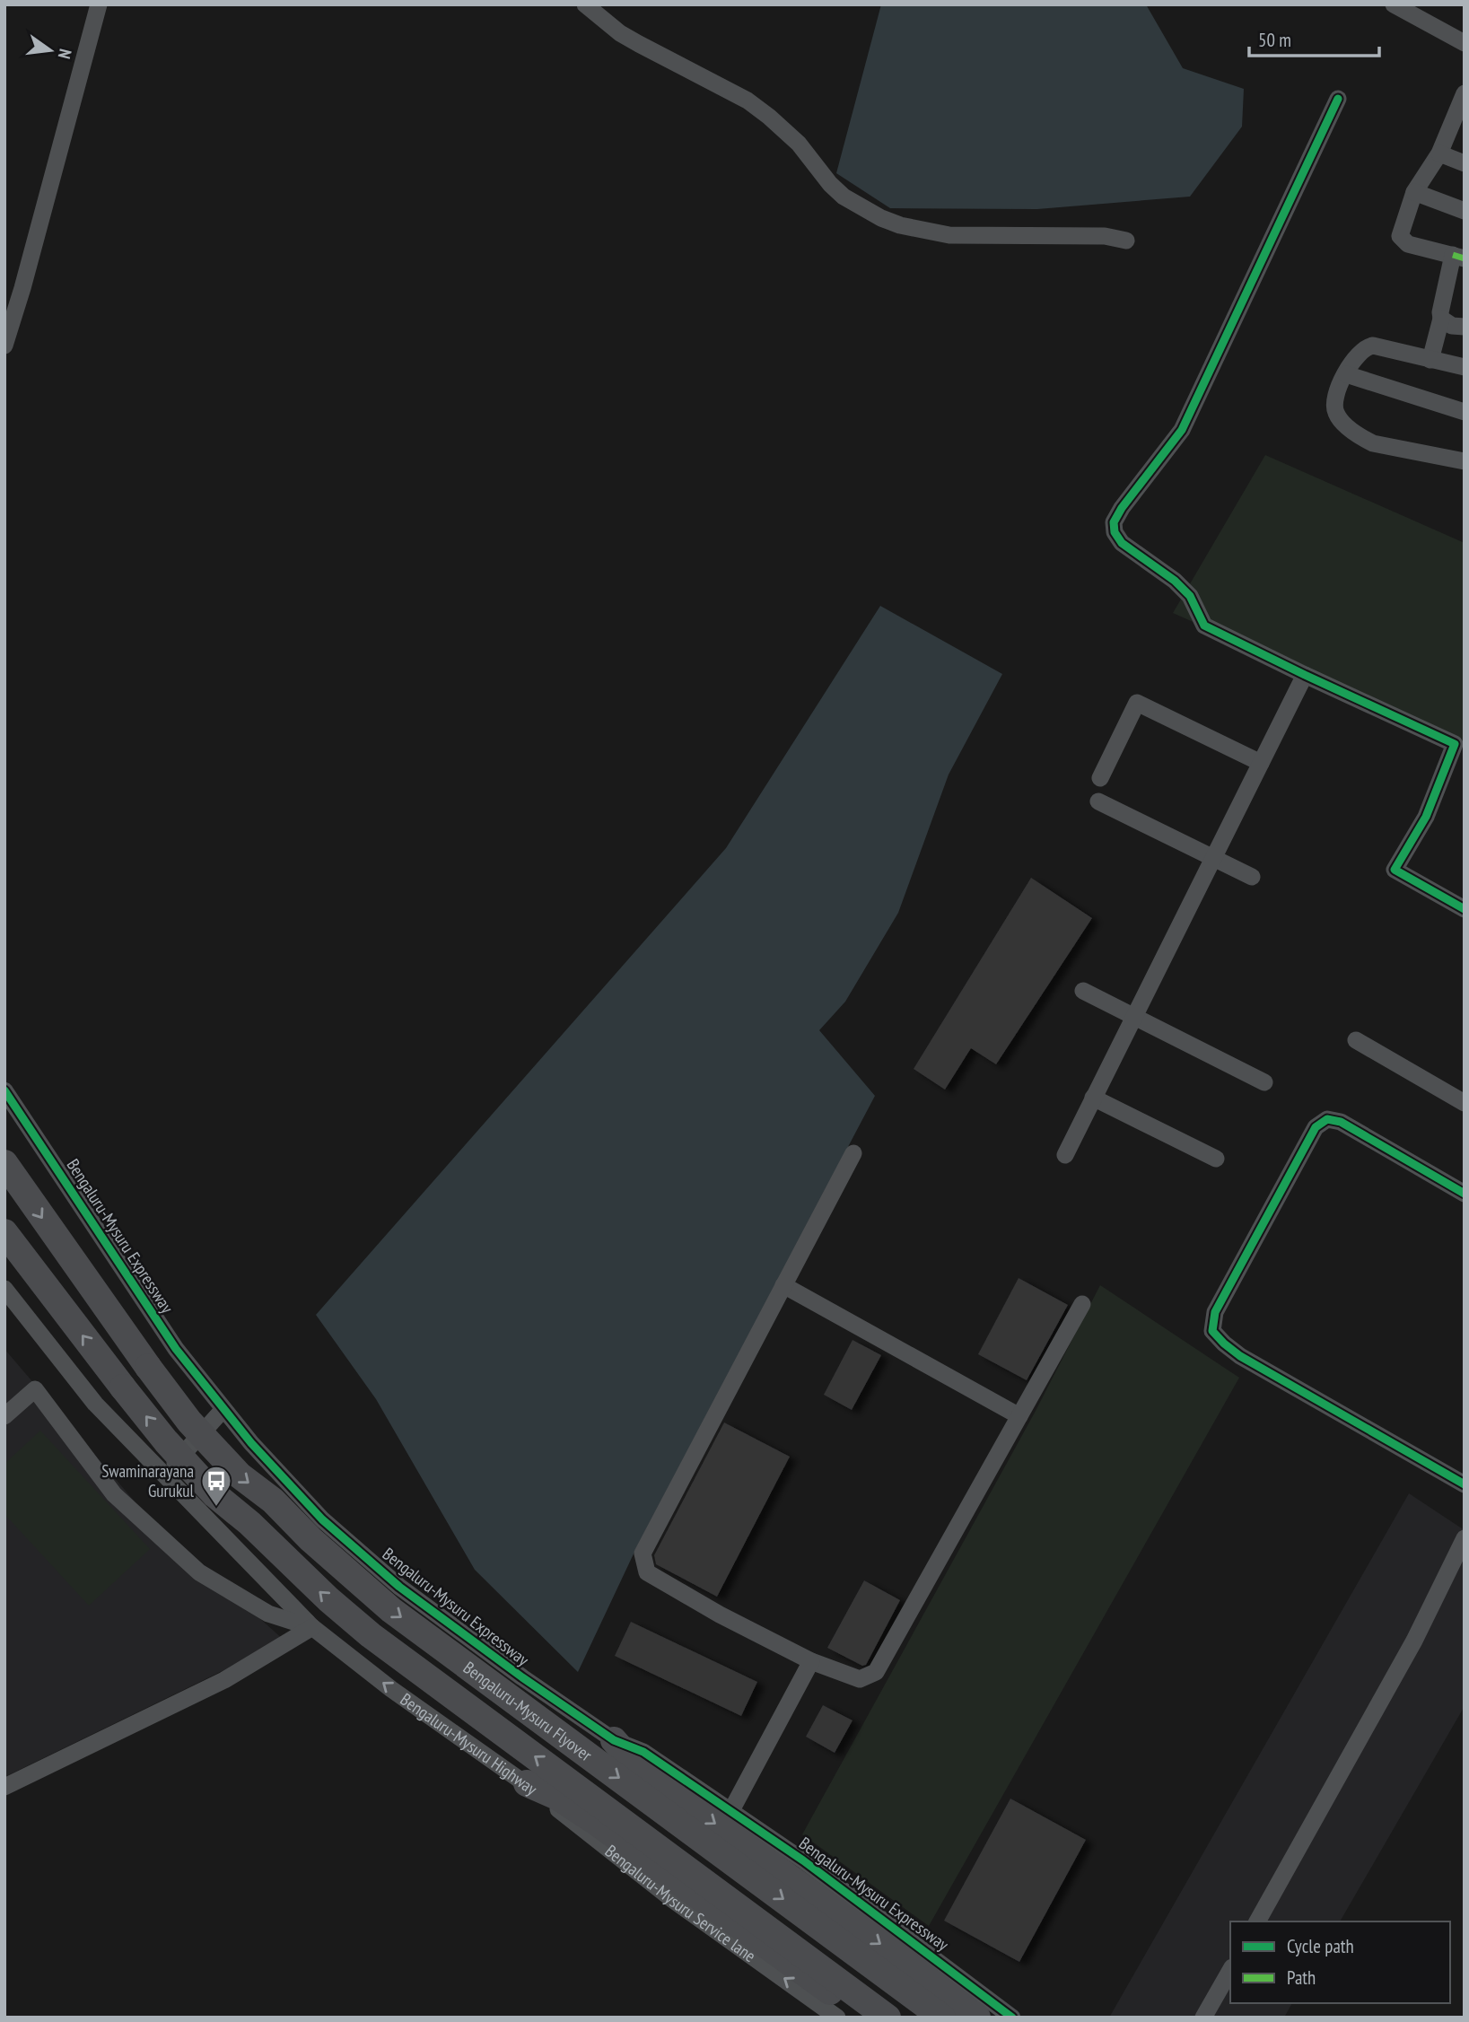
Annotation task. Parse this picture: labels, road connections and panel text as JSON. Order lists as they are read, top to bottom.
{
  "streets": {
    "highway": ["Bengaluru-Mysuru Expressway", "Bengaluru-Mysuru Flyover", "Bengaluru-Mysuru Highway"],
    "street": ["Bengaluru-Mysuru Service lane"]
  },
  "crossings": [
    ["Bengaluru-Mysuru Highway", "Bengaluru-Mysuru Service lane"]
  ],
  "one_way": ["Bengaluru-Mysuru Service lane"],
  "places": {
    "bus stop": ["Swaminarayana Gurukul"]
  },
  "legend": ["Cycle path", "Path"],
  "scale_bar": "50 m",
  "north": "right"
}
